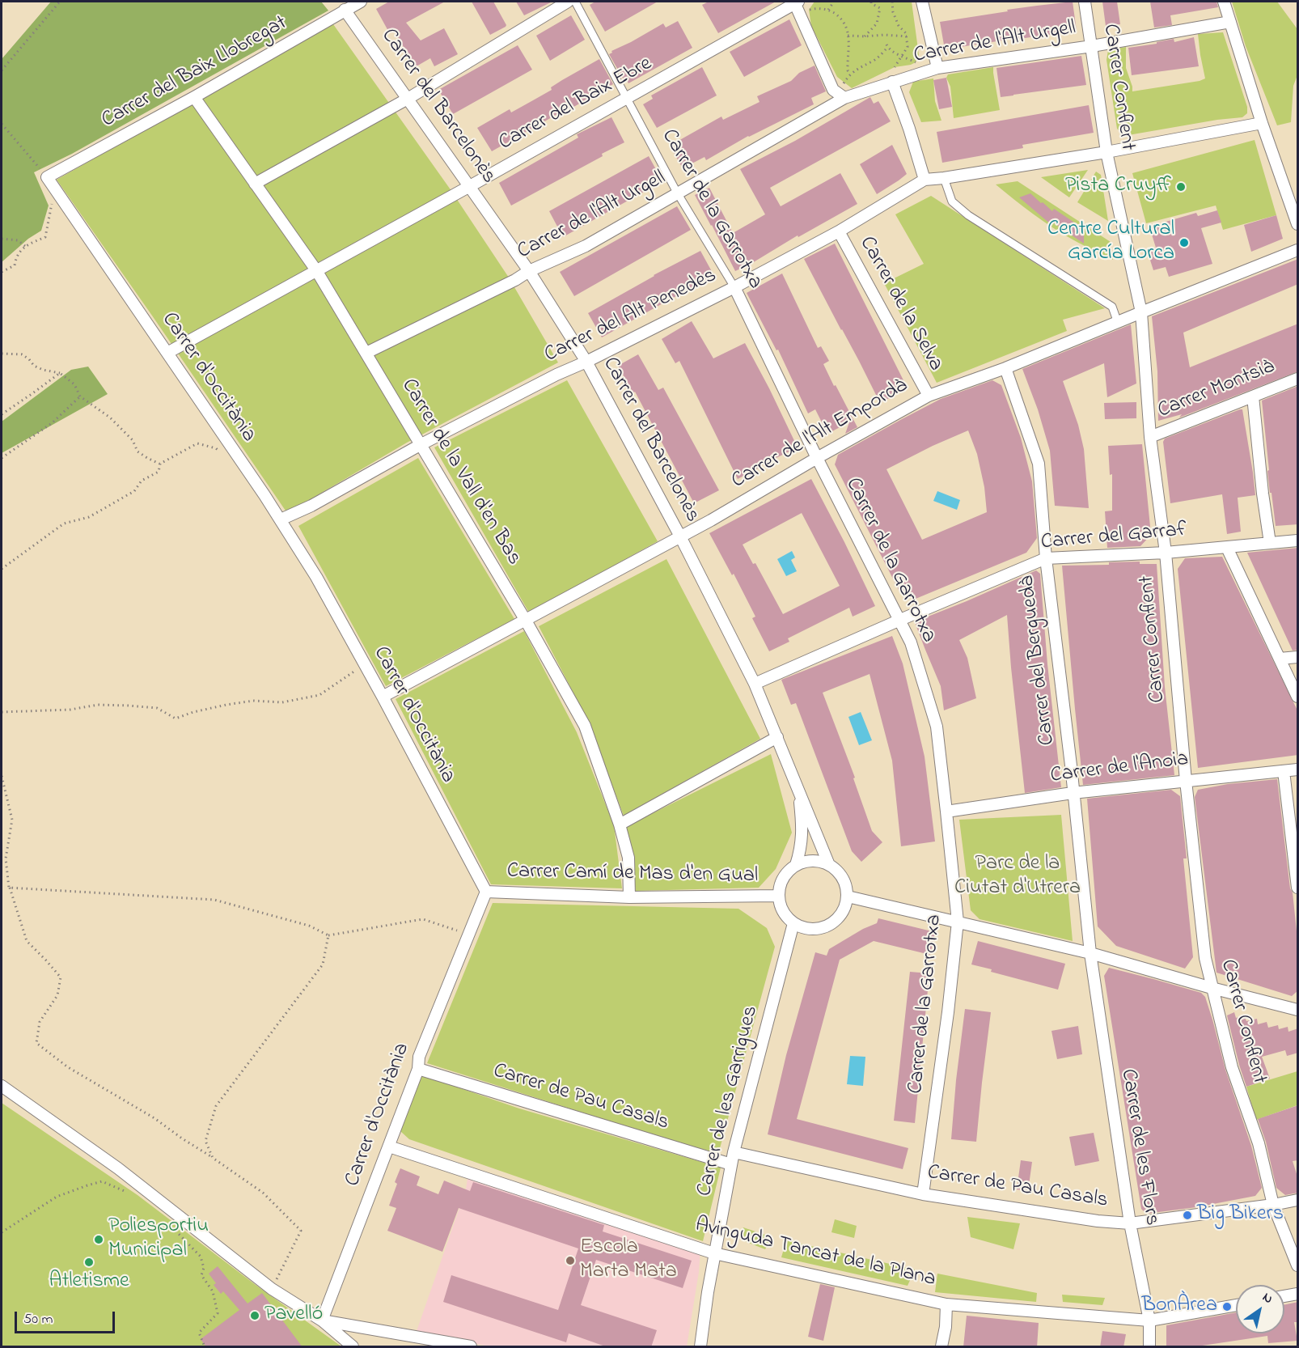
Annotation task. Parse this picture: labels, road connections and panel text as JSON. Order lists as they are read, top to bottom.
{
  "streets": {
    "street": [
      "Carrer de l'Alt Urgell",
      "Carrer del Baix Llobregat",
      "Carrer Conflent",
      "Carrer del Baix Ebre",
      "Carrer del Barcelonès",
      "Carrer de la Garrotxa",
      "Carrer de la Selva",
      "Carrer del Alt Penedès",
      "Carrer d'Occitània",
      "Carrer Montsià",
      "Carrer de l'Alt Empordà",
      "Carrer de la Vall d'en Bas",
      "Carrer del Garraf",
      "Carrer del Berguedà",
      "Carrer de l'Anoia",
      "Carrer Camí de Mas d'en Gual",
      "Carrer de Pau Casals",
      "Carrer de les Garrigues",
      "Carrer de les Flors",
      "Avinguda Tancat de la Plana"
    ]
  },
  "crossings": [
    ["Carrer de l'Alt Urgell", "Carrer Conflent"],
    ["Carrer de l'Alt Urgell", "Carrer del Barcelonès"],
    ["Carrer de l'Alt Urgell", "Carrer de la Garrotxa"],
    ["Carrer de l'Alt Urgell", "Carrer de la Vall d'en Bas"],
    ["Carrer del Baix Llobregat", "Carrer del Barcelonès"],
    ["Carrer del Baix Llobregat", "Carrer d'Occitània"],
    ["Carrer del Baix Llobregat", "Carrer de la Vall d'en Bas"],
    ["Carrer Conflent", "Carrer del Alt Penedès"],
    ["Carrer Conflent", "Carrer Montsià"],
    ["Carrer Conflent", "Carrer de l'Alt Empordà"],
    ["Carrer Conflent", "Carrer del Garraf"],
    ["Carrer Conflent", "Carrer de l'Anoia"],
    ["Carrer Conflent", "Carrer de Pau Casals"],
    ["Carrer del Baix Ebre", "Carrer del Barcelonès"],
    ["Carrer del Baix Ebre", "Carrer de la Garrotxa"],
    ["Carrer del Baix Ebre", "Carrer d'Occitània"],
    ["Carrer del Baix Ebre", "Carrer de la Vall d'en Bas"],
    ["Carrer del Barcelonès", "Carrer del Alt Penedès"],
    ["Carrer del Barcelonès", "Carrer de l'Alt Empordà"],
    ["Carrer del Barcelonès", "Carrer del Garraf"],
    ["Carrer del Barcelonès", "Carrer Camí de Mas d'en Gual"],
    ["Carrer del Barcelonès", "Carrer de les Garrigues"],
    ["Carrer de la Garrotxa", "Carrer del Alt Penedès"],
    ["Carrer de la Garrotxa", "Carrer de l'Alt Empordà"],
    ["Carrer de la Garrotxa", "Carrer del Garraf"],
    ["Carrer de la Garrotxa", "Carrer de l'Anoia"],
    ["Carrer de la Garrotxa", "Carrer de Pau Casals"],
    ["Carrer de la Selva", "Carrer del Alt Penedès"],
    ["Carrer de la Selva", "Carrer de l'Alt Empordà"],
    ["Carrer del Alt Penedès", "Carrer d'Occitània"],
    ["Carrer del Alt Penedès", "Carrer de la Vall d'en Bas"],
    ["Carrer d'Occitània", "Carrer de l'Alt Empordà"],
    ["Carrer d'Occitània", "Carrer Camí de Mas d'en Gual"],
    ["Carrer d'Occitània", "Carrer de Pau Casals"],
    ["Carrer d'Occitània", "Avinguda Tancat de la Plana"],
    ["Carrer de l'Alt Empordà", "Carrer de la Vall d'en Bas"],
    ["Carrer de l'Alt Empordà", "Carrer del Berguedà"],
    ["Carrer de la Vall d'en Bas", "Carrer Camí de Mas d'en Gual"],
    ["Carrer del Garraf", "Carrer del Berguedà"],
    ["Carrer del Berguedà", "Carrer de l'Anoia"],
    ["Carrer del Berguedà", "Carrer de les Flors"],
    ["Carrer Camí de Mas d'en Gual", "Carrer de les Garrigues"],
    ["Carrer de Pau Casals", "Carrer de les Garrigues"],
    ["Carrer de Pau Casals", "Carrer de les Flors"],
    ["Carrer de les Garrigues", "Avinguda Tancat de la Plana"],
    ["Carrer de les Flors", "Avinguda Tancat de la Plana"]
  ],
  "parks": ["Parc de la Ciutat d'Utrera"],
  "places": [
    "Pista Cruyff",
    "Centre Cultural García Lorca",
    "Big Bikers",
    "Poliesportiu Municipal",
    "Escola Marta Mata",
    "Atletisme",
    "BonÀrea",
    "Pavelló"
  ],
  "scale_bar": "50 m",
  "north": "top right"
}
